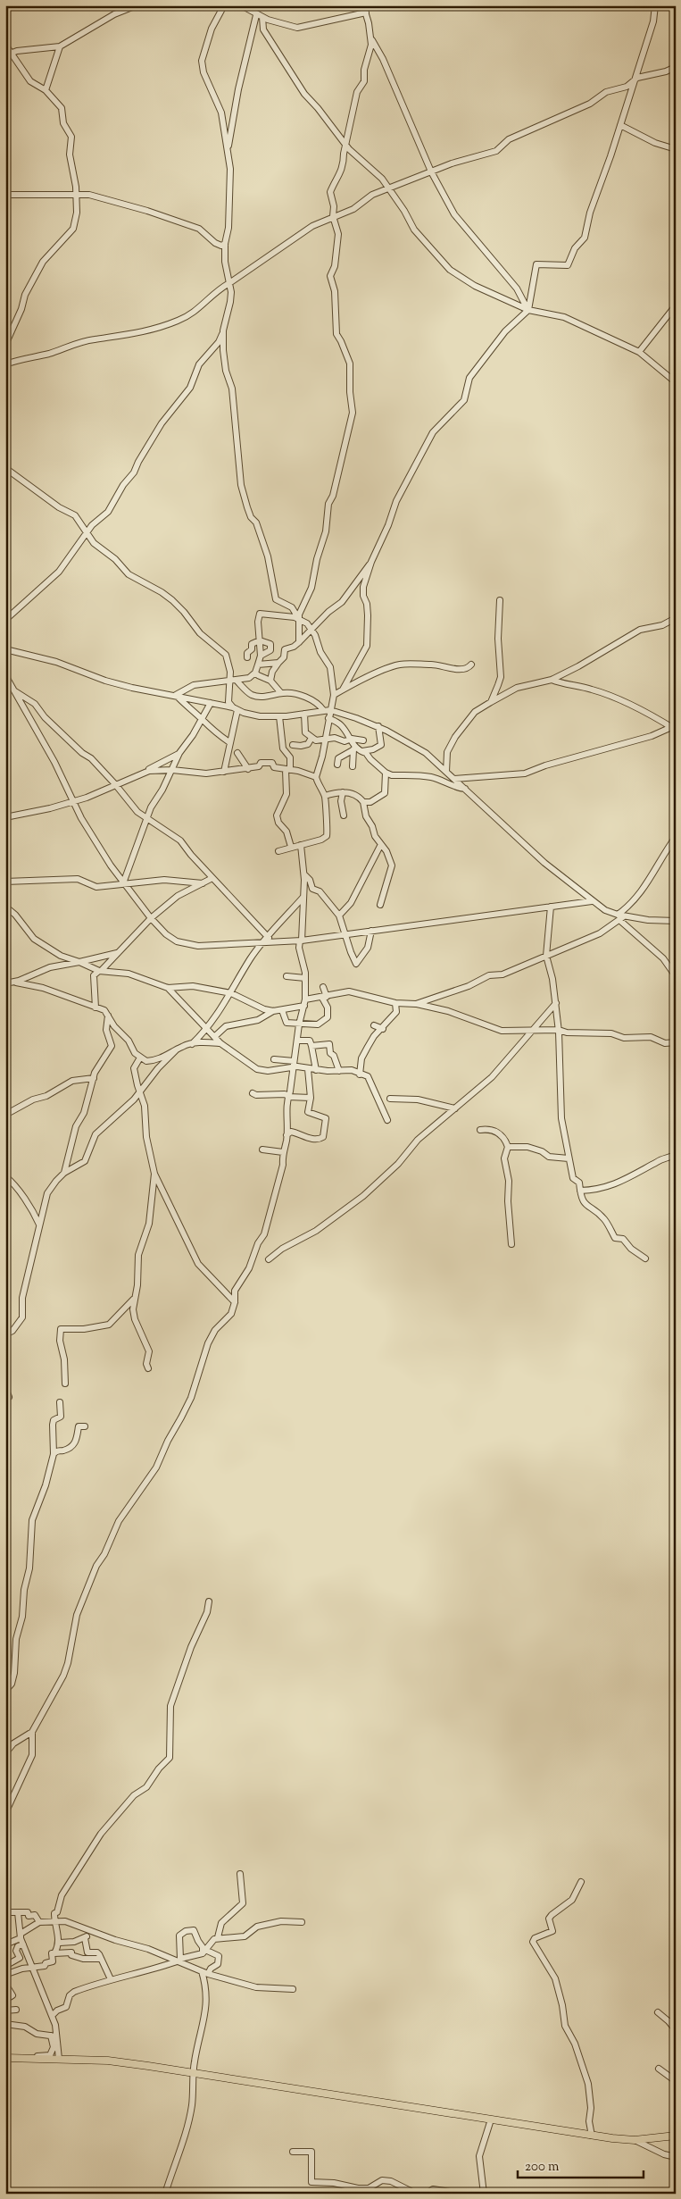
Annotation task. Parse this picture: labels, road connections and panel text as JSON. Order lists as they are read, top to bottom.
{
  "scale_bar": "200 m"
}
